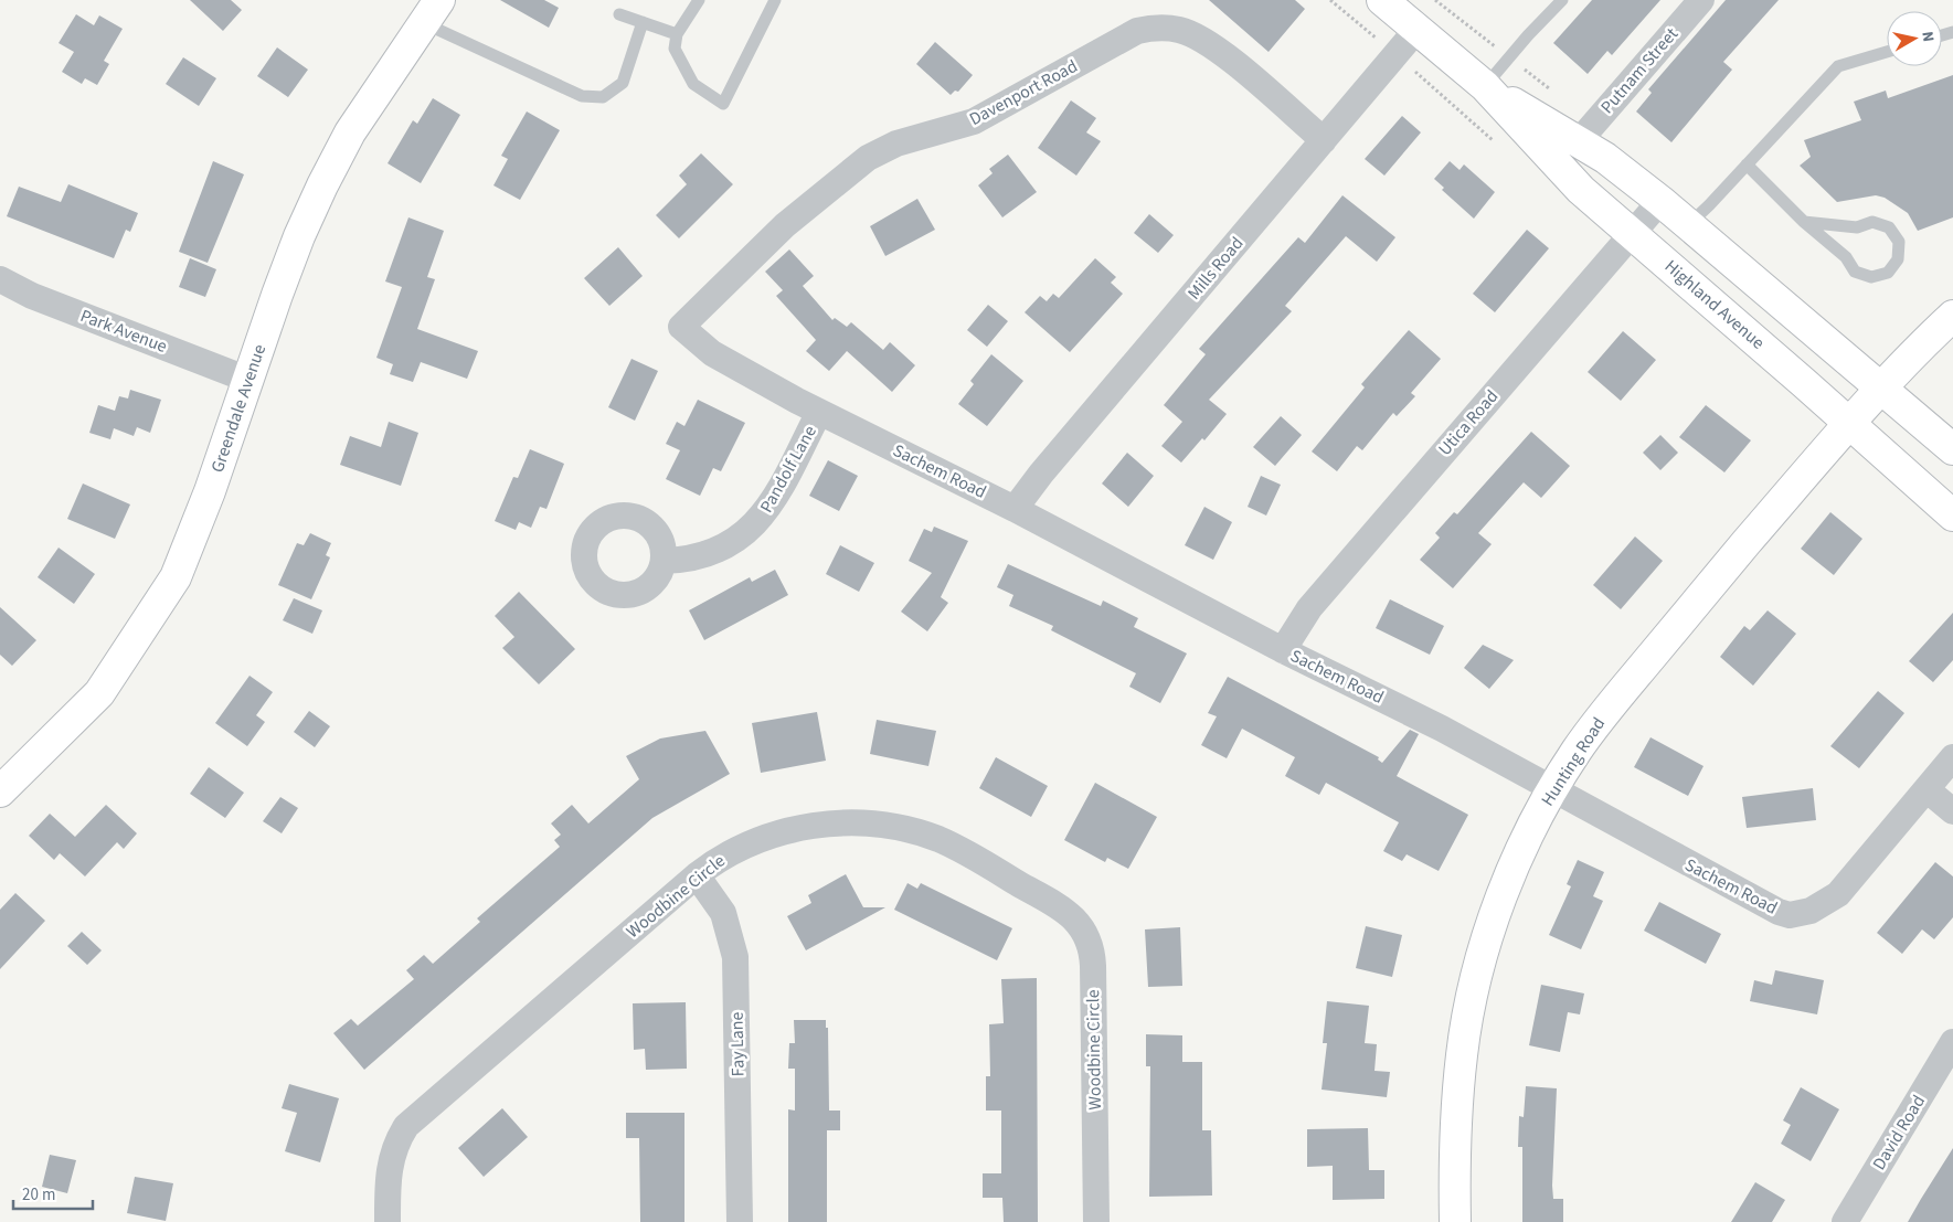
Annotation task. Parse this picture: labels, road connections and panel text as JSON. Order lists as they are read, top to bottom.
{
  "streets": {
    "main road": ["Highland Avenue", "Greendale Avenue", "Hunting Road"],
    "street": [
      "Putnam Street",
      "Davenport Road",
      "Mills Road",
      "Park Avenue",
      "Utica Road",
      "Pandolf Lane",
      "Sachem Road",
      "Woodbine Circle",
      "Fay Lane",
      "David Road"
    ]
  },
  "crossings": [
    ["Putnam Street", "Highland Avenue"],
    ["Davenport Road", "Mills Road"],
    ["Davenport Road", "Sachem Road"],
    ["Mills Road", "Highland Avenue"],
    ["Mills Road", "Sachem Road"],
    ["Highland Avenue", "Utica Road"],
    ["Highland Avenue", "Hunting Road"],
    ["Park Avenue", "Greendale Avenue"],
    ["Utica Road", "Sachem Road"],
    ["Pandolf Lane", "Sachem Road"],
    ["Sachem Road", "Hunting Road"],
    ["Woodbine Circle", "Fay Lane"]
  ],
  "scale_bar": "20 m",
  "north": "right"
}
